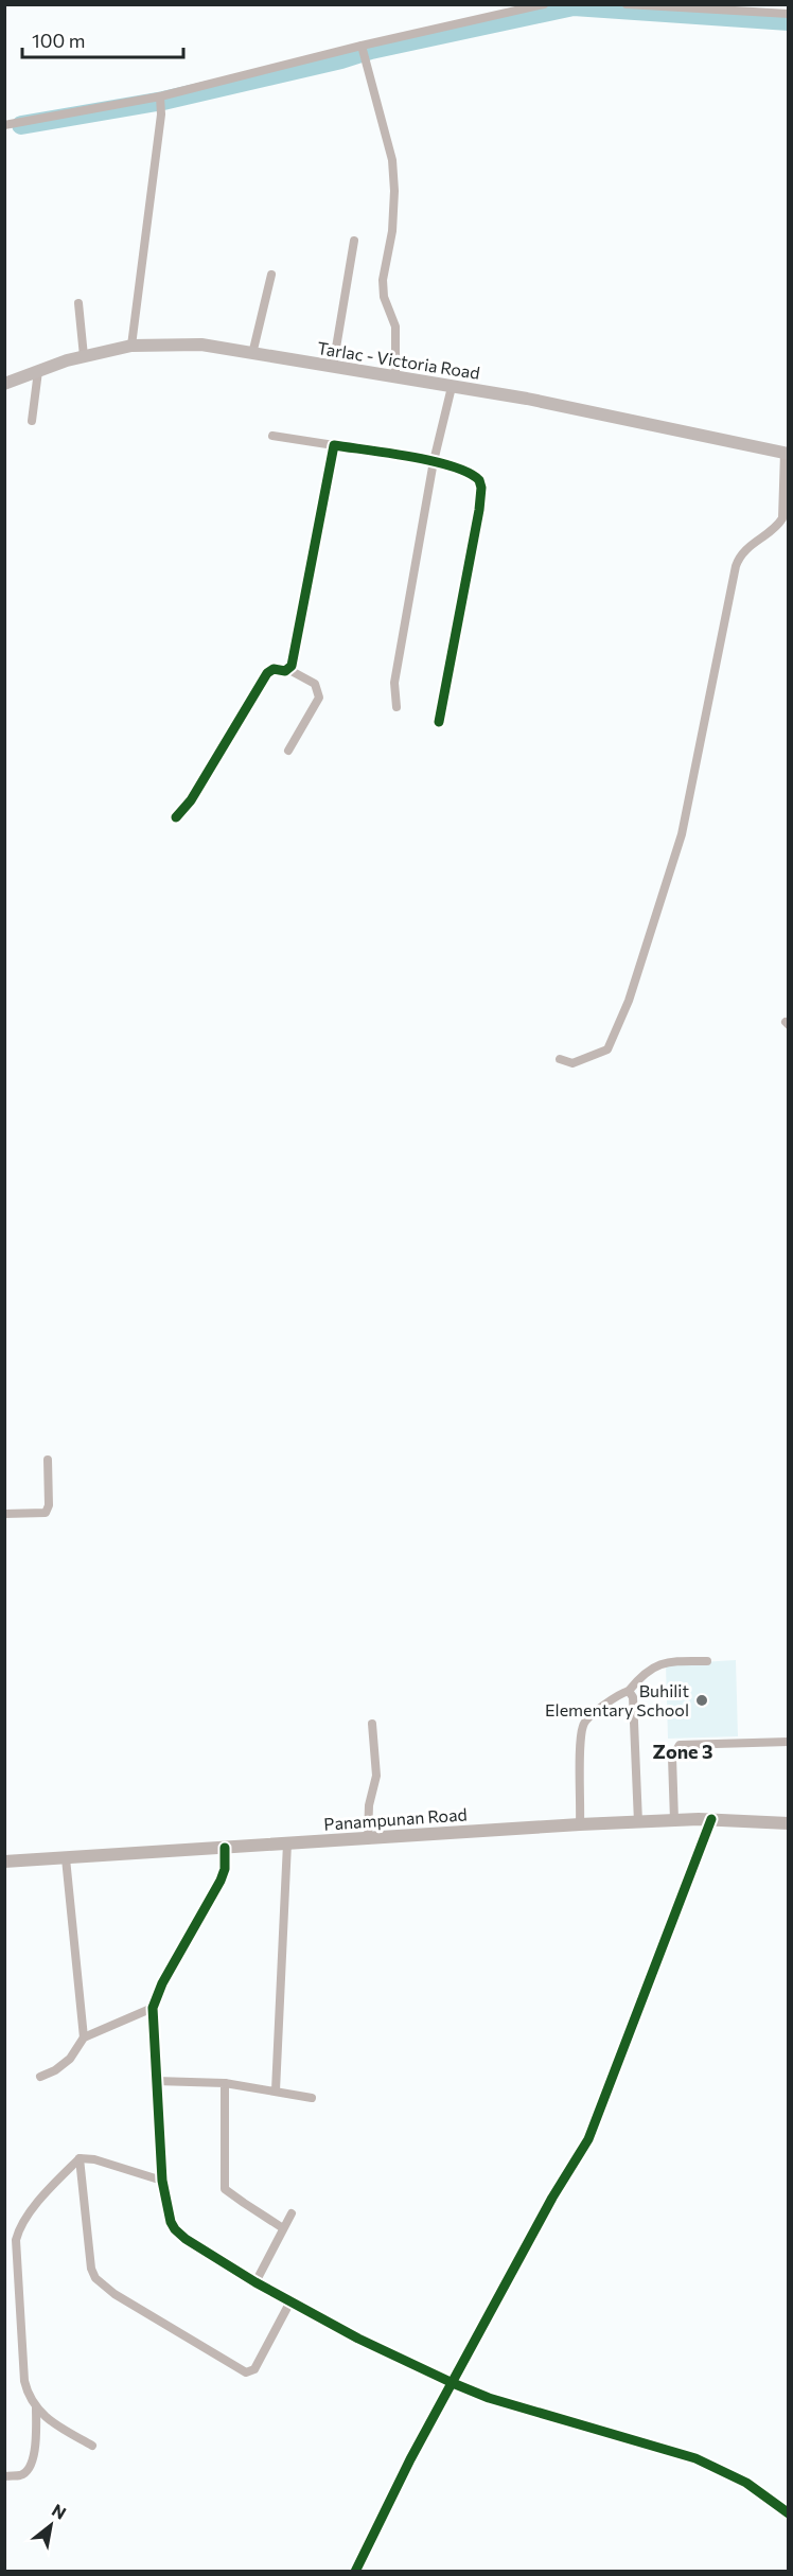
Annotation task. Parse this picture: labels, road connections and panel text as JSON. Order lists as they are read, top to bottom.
{
  "streets": {
    "main road": ["Tarlac - Victoria Road"],
    "street": ["Panampunan Road"]
  },
  "districts": ["Zone 3"],
  "places": ["Buhilit Elementary School"],
  "scale_bar": "100 m",
  "north": "top right"
}
